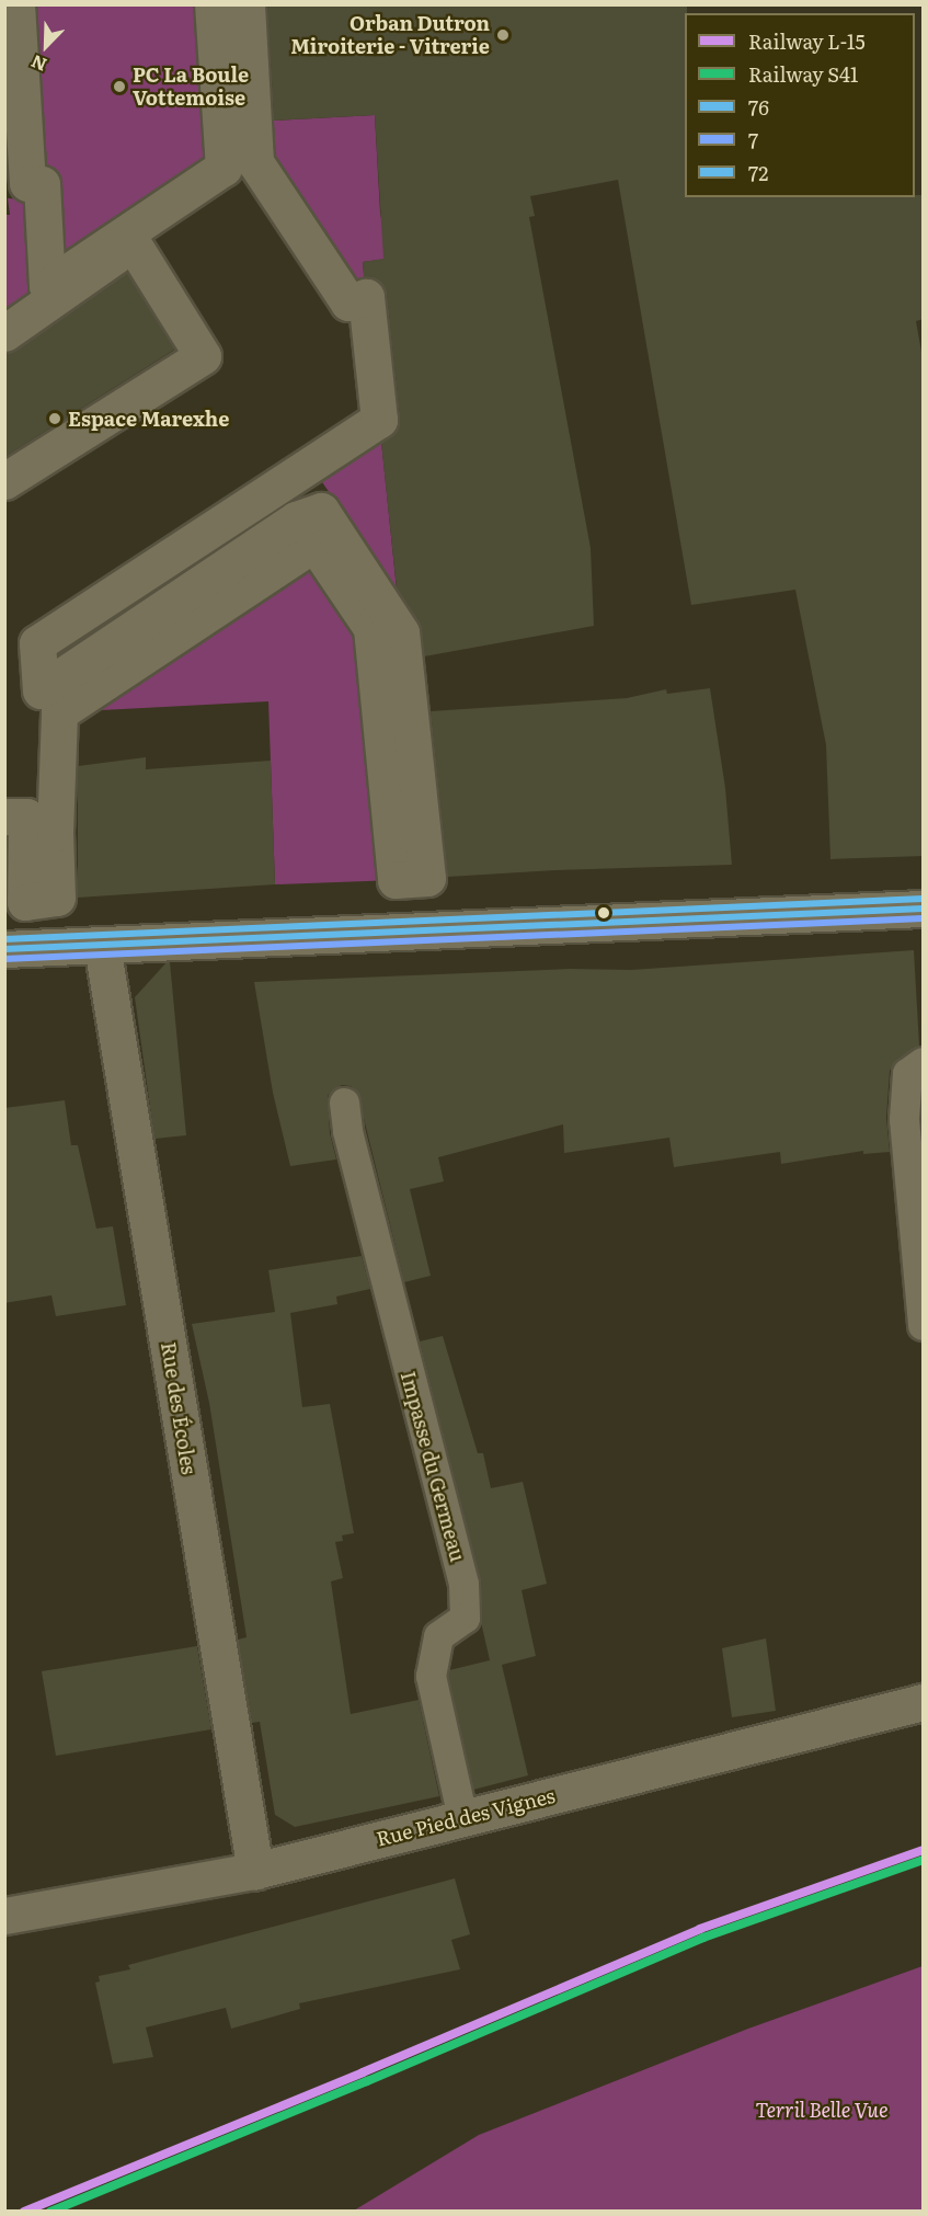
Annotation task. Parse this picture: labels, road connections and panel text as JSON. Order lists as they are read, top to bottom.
{
  "streets": {
    "street": ["Rue des Écoles", "Rue Pied des Vignes"],
    "lane": ["Impasse du Germeau"]
  },
  "crossings": [
    ["Rue des Écoles", "Rue Pied des Vignes"],
    ["Impasse du Germeau", "Rue Pied des Vignes"]
  ],
  "parks": ["Terril Belle Vue"],
  "places": ["Orban Dutron Miroiterie - Vitrerie", "PC La Boule Vottemoise", "Espace Marexhe"],
  "lines": [
    "transit line 72",
    "transit line 76",
    "transit line 7",
    "rail line L-15",
    "rail line S41"
  ],
  "legend": [
    "Railway L-15",
    "Railway S41",
    "76",
    "7",
    "72"
  ],
  "north": "bottom left"
}
